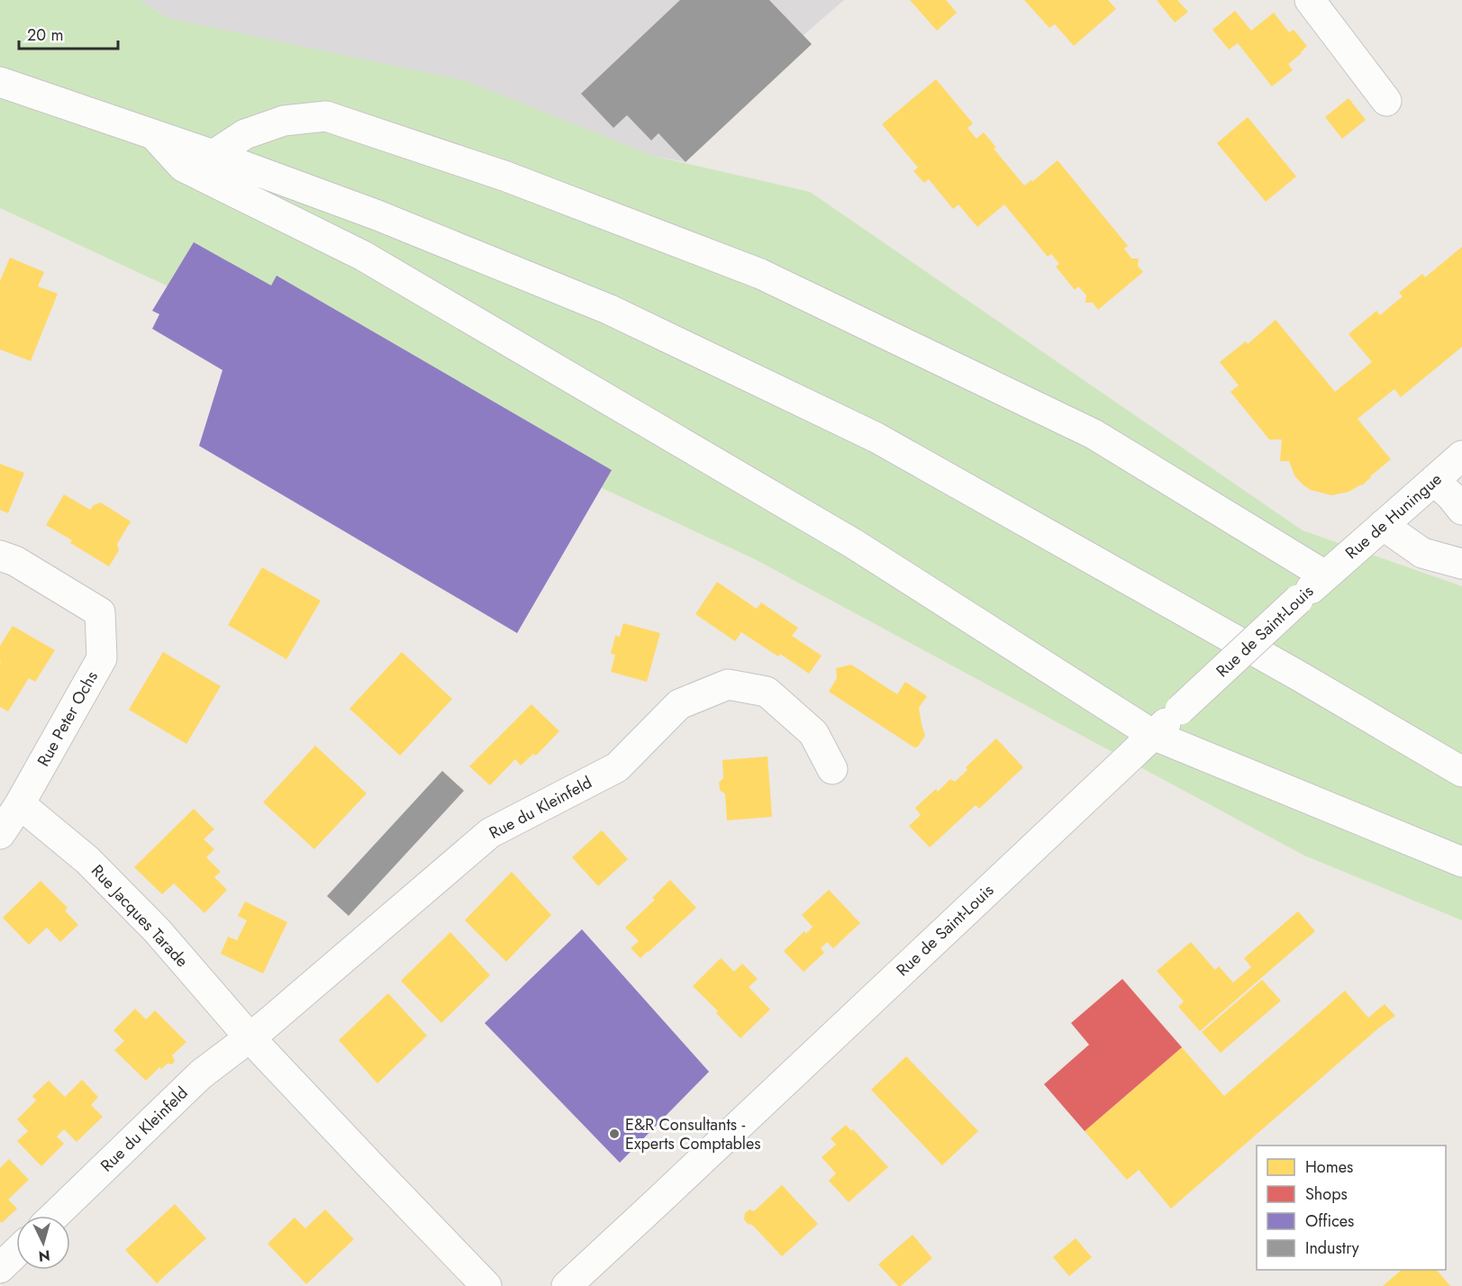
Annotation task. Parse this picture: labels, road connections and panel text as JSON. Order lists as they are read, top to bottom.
{
  "streets": {
    "main road": [
      "Rue de Huningue",
      "Rue de Saint-Louis",
      "Rue Peter Ochs",
      "Rue du Kleinfeld",
      "Rue Jacques Tarade"
    ]
  },
  "crossings": [
    ["Rue de Huningue", "Rue de Saint-Louis"],
    ["Rue Peter Ochs", "Rue Jacques Tarade"],
    ["Rue du Kleinfeld", "Rue Jacques Tarade"]
  ],
  "places": ["E&R Consultants - Experts Comptables"],
  "legend": [
    "Homes",
    "Shops",
    "Offices",
    "Industry"
  ],
  "scale_bar": "20 m",
  "north": "bottom"
}
